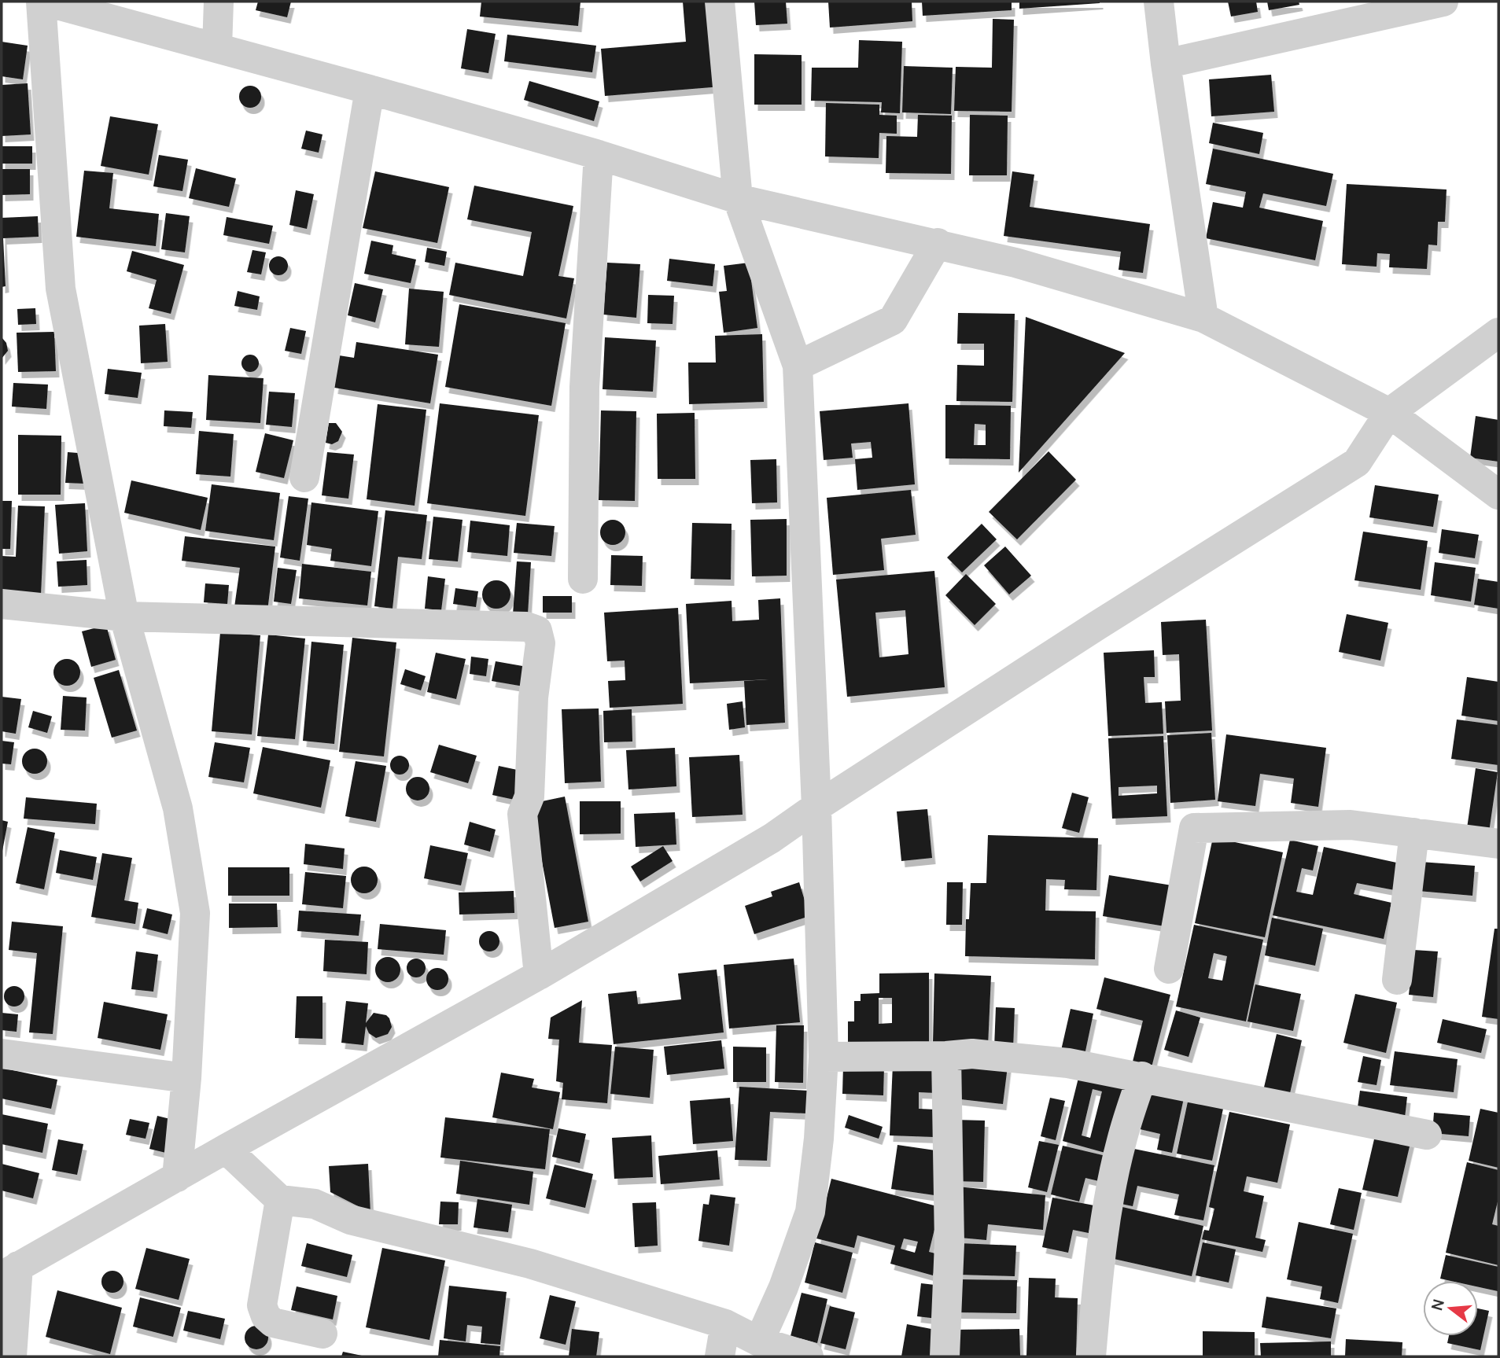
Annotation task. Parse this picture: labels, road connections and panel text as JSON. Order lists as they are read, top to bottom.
{
  "north": "left"
}
